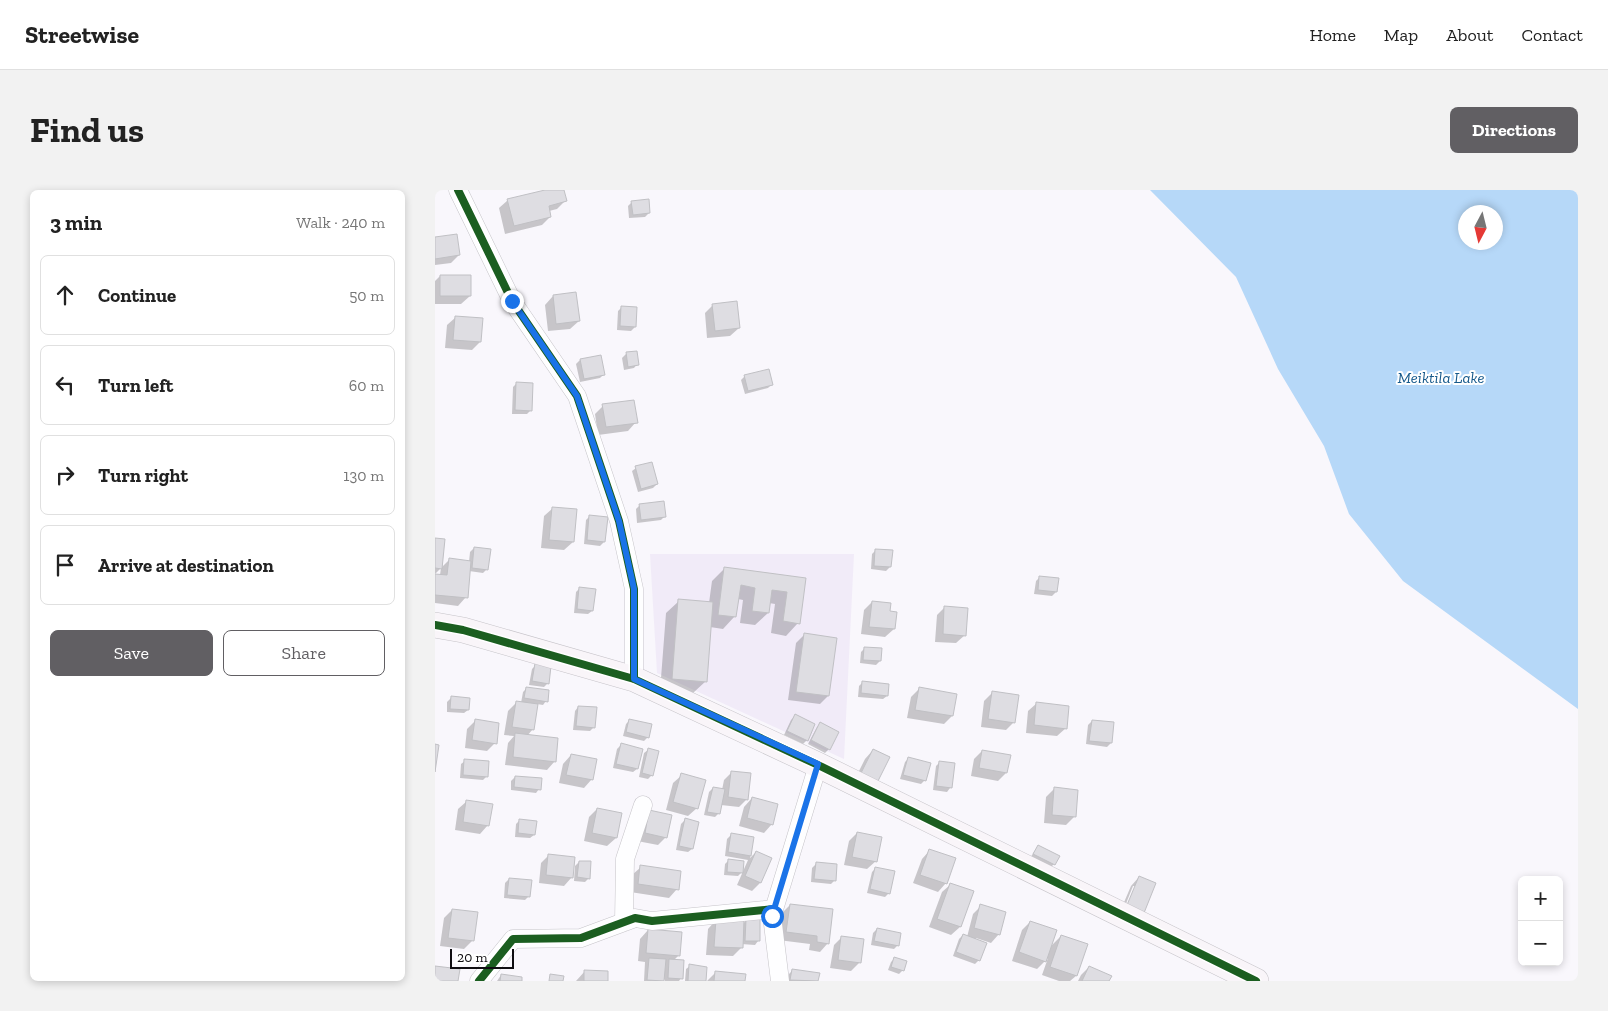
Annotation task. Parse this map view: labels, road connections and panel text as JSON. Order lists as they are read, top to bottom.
{
  "water": ["Meiktila Lake"],
  "scale_bar": "20 m",
  "north": "bottom",
  "page": {
    "header": "Streetwise",
    "nav": [
      "Home",
      "Map",
      "About",
      "Contact"
    ],
    "buttons": [
      "Directions",
      ["Save", "Share"]
    ],
    "title": "Find us",
    "heading": ["3 min", "Walk · 240 m"],
    "list": [
      ["Continue", "50 m"],
      ["Turn left", "60 m"],
      ["Turn right", "130 m"],
      "Arrive at destination"
    ],
    "map_buttons": ["+", "−"],
    "scale": "20 m"
  }
}
